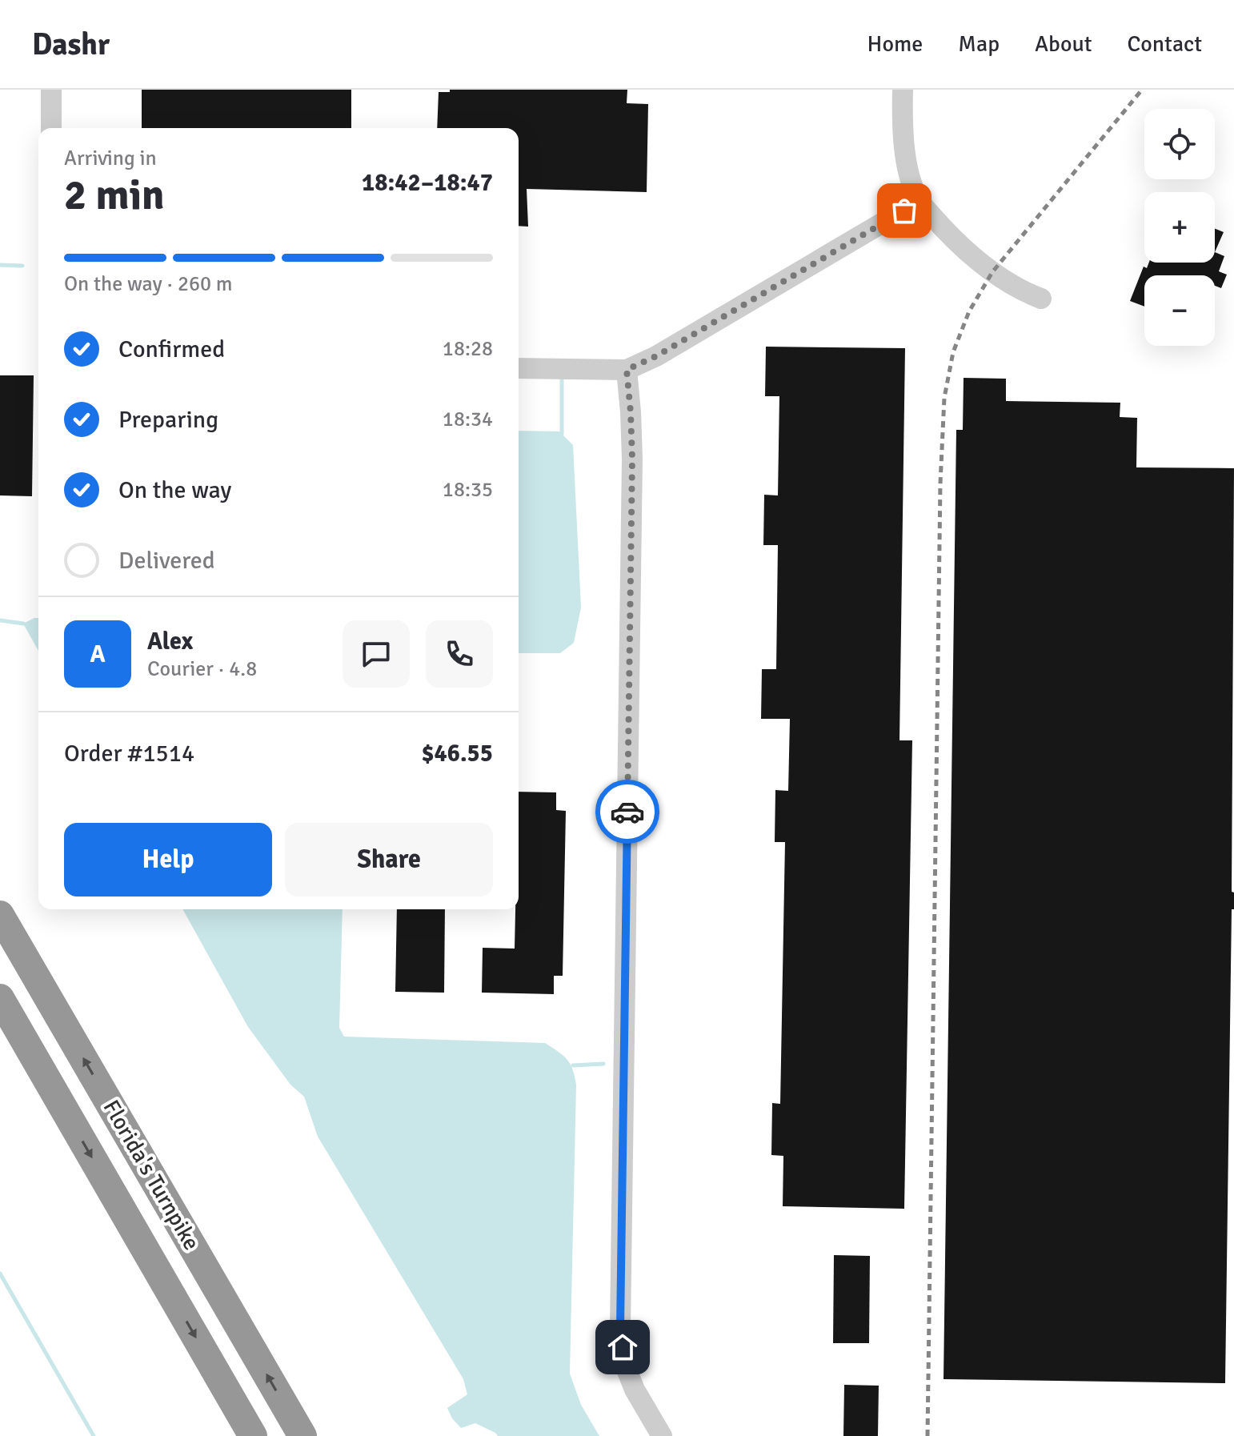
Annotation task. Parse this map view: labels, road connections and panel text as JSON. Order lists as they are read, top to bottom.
{
  "streets": {
    "highway": ["Florida's Turnpike"]
  },
  "page": {
    "header": "Dashr",
    "nav": [
      "Home",
      "Map",
      "About",
      "Contact"
    ],
    "map_buttons": ["+", "−"],
    "heading": ["2 min", "Arriving in", "18:42–18:47"],
    "panel": [
      "Alex",
      "Courier · 4.8",
      "Order #1514",
      "$46.55"
    ],
    "bar": "On the way · 260 m",
    "list": [
      ["Confirmed", "18:28"],
      ["Preparing", "18:34"],
      ["On the way", "18:35"],
      "Delivered"
    ],
    "round": "A",
    "buttons": ["Help", "Share"]
  }
}
